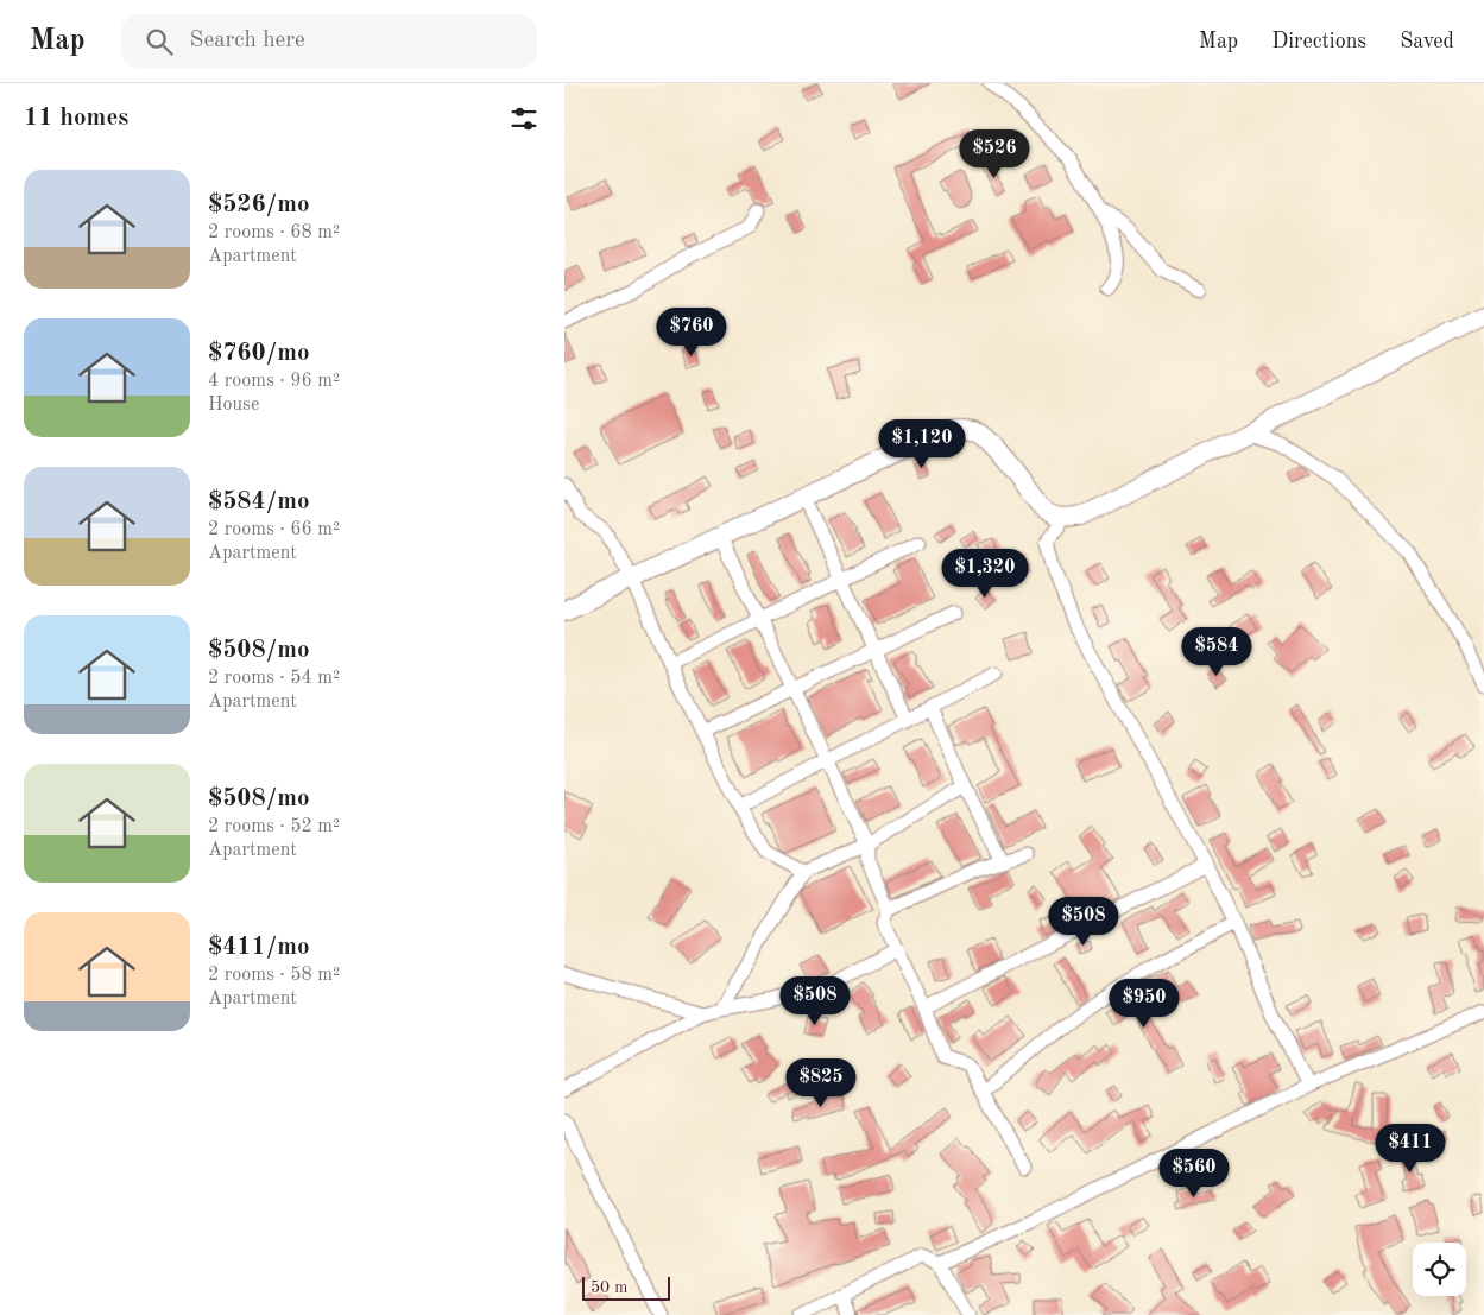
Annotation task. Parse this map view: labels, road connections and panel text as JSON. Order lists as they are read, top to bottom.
{
  "scale_bar": "50 m",
  "page": {
    "header": "Map",
    "search": "Search here",
    "nav": ["Map", "Directions", "Saved"],
    "heading": "11 homes",
    "price": [
      "$526",
      "$760",
      "$1,120",
      "$1,320",
      "$584",
      "$508",
      "$508",
      "$950",
      "$825",
      "$411",
      "$560"
    ],
    "list": [
      {
        "name": "$526/mo",
        "note": "2 rooms · 68 m² · Apartment"
      },
      {
        "name": "$760/mo",
        "note": "4 rooms · 96 m² · House"
      },
      {
        "name": "$584/mo",
        "note": "2 rooms · 66 m² · Apartment"
      },
      {
        "name": "$508/mo",
        "note": "2 rooms · 54 m² · Apartment"
      },
      {
        "name": "$508/mo",
        "note": "2 rooms · 52 m² · Apartment"
      },
      {
        "name": "$411/mo",
        "note": "2 rooms · 58 m² · Apartment"
      }
    ],
    "scale": "50 m"
  }
}
